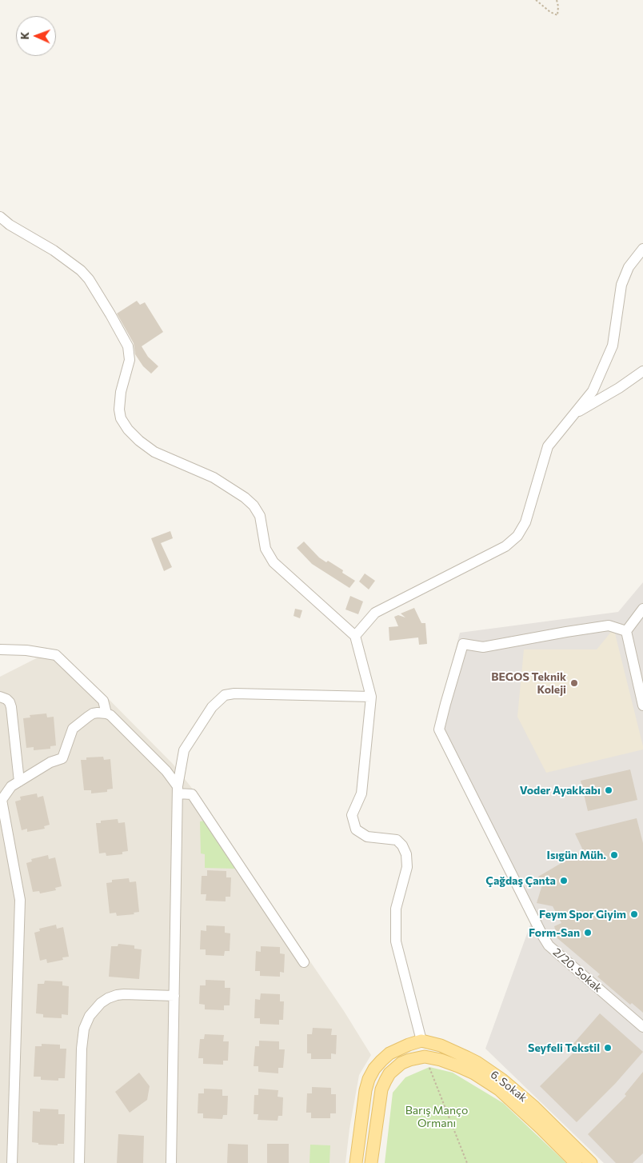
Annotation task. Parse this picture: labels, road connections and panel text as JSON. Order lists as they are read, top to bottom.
{
  "streets": {
    "main road": ["6. Sokak"],
    "street": ["2/20. Sokak"]
  },
  "parks": ["Barış Manço Ormanı"],
  "places": [
    "BEGOS Teknik Koleji",
    "Voder Ayakkabı",
    "Isıgün Müh.",
    "Çağdaş Çanta",
    "Feym Spor Giyim",
    "Form-San",
    "Seyfeli Tekstil"
  ],
  "north": "left"
}
